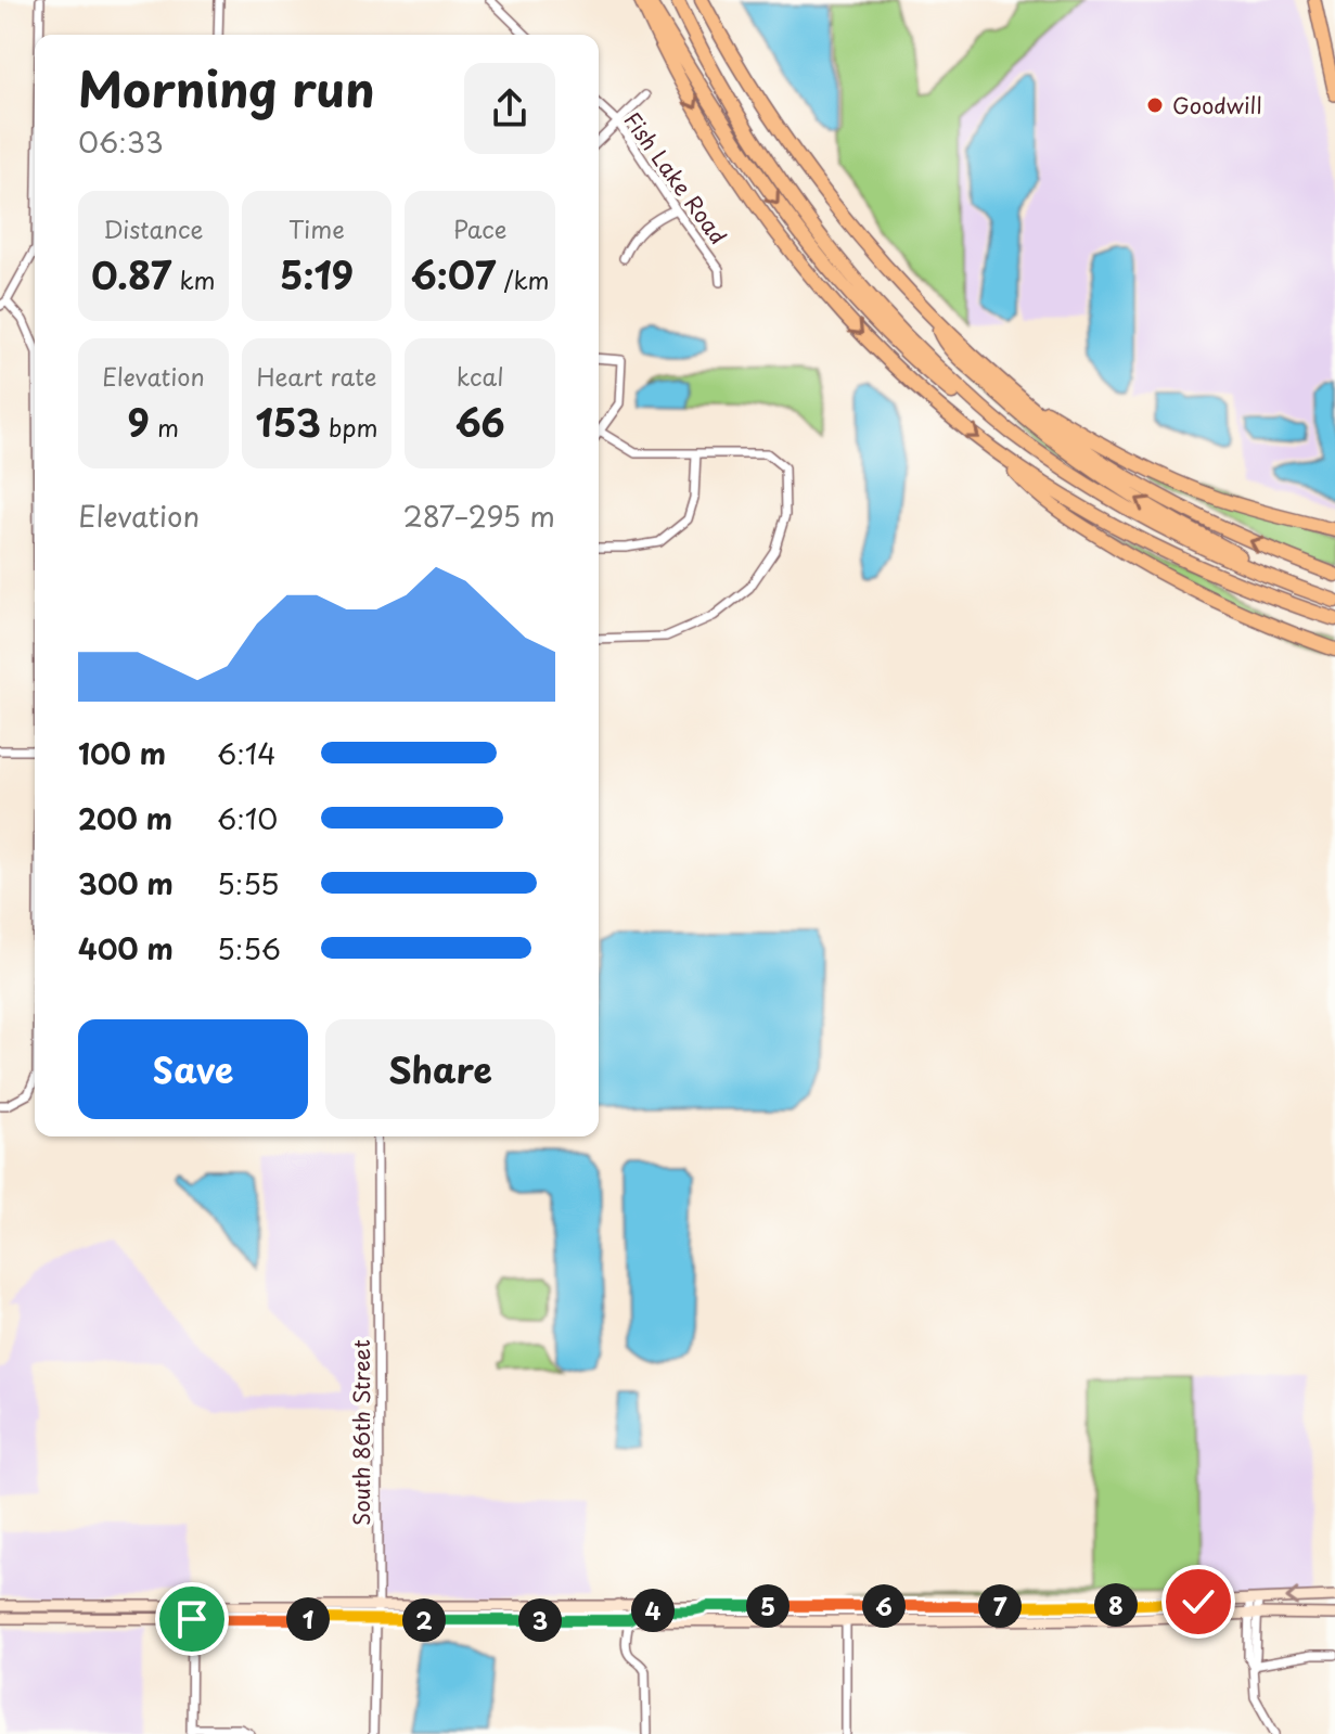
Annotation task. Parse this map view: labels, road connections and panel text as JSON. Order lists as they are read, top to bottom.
{
  "streets": {
    "street": ["Fish Lake Road", "South 86th Street"]
  },
  "places": ["Goodwill"],
  "page": {
    "heading": ["Morning run", "06:33"],
    "stats": [
      ["Distance", "0.87 km"],
      ["Time", "5:19"],
      ["Pace", "6:07 /km"],
      ["Elevation", "9 m"],
      ["Heart rate", "153 bpm"],
      ["kcal", "66"]
    ],
    "chart": ["Elevation", "287–295 m"],
    "list": [
      {
        "name": "100 m",
        "note": "6:14"
      },
      {
        "name": "200 m",
        "note": "6:10"
      },
      {
        "name": "300 m",
        "note": "5:55"
      },
      {
        "name": "400 m",
        "note": "5:56"
      }
    ],
    "buttons": ["Save", "Share"],
    "pins": [
      "8",
      "5",
      "6",
      "7",
      "4",
      "1",
      "2",
      "3"
    ]
  }
}
